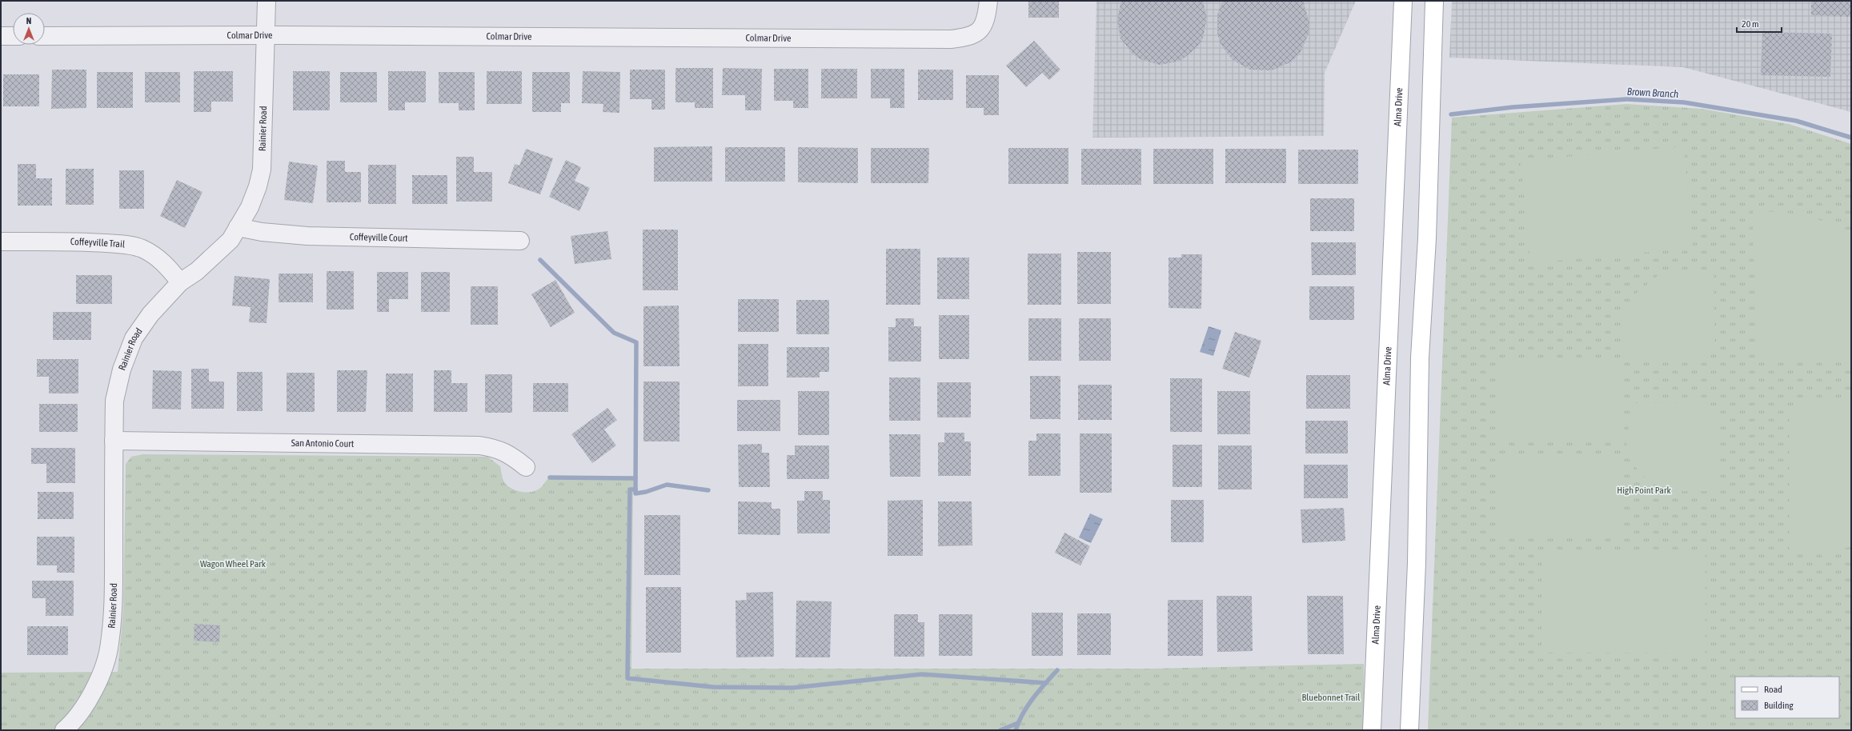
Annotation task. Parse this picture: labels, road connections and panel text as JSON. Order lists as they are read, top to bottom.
{
  "streets": {
    "main road": ["Alma Drive"],
    "street": [
      "Colmar Drive",
      "Rainier Road",
      "Coffeyville Court",
      "Coffeyville Trail",
      "San Antonio Court"
    ]
  },
  "crossings": [
    ["Colmar Drive", "Rainier Road"],
    ["Rainier Road", "Coffeyville Court"],
    ["Rainier Road", "Coffeyville Trail"],
    ["Rainier Road", "San Antonio Court"]
  ],
  "water": ["Brown Branch"],
  "parks": ["High Point Park", "Wagon Wheel Park", "Bluebonnet Trail"],
  "legend": ["Road", "Building"],
  "scale_bar": "20 m",
  "north": "top"
}
